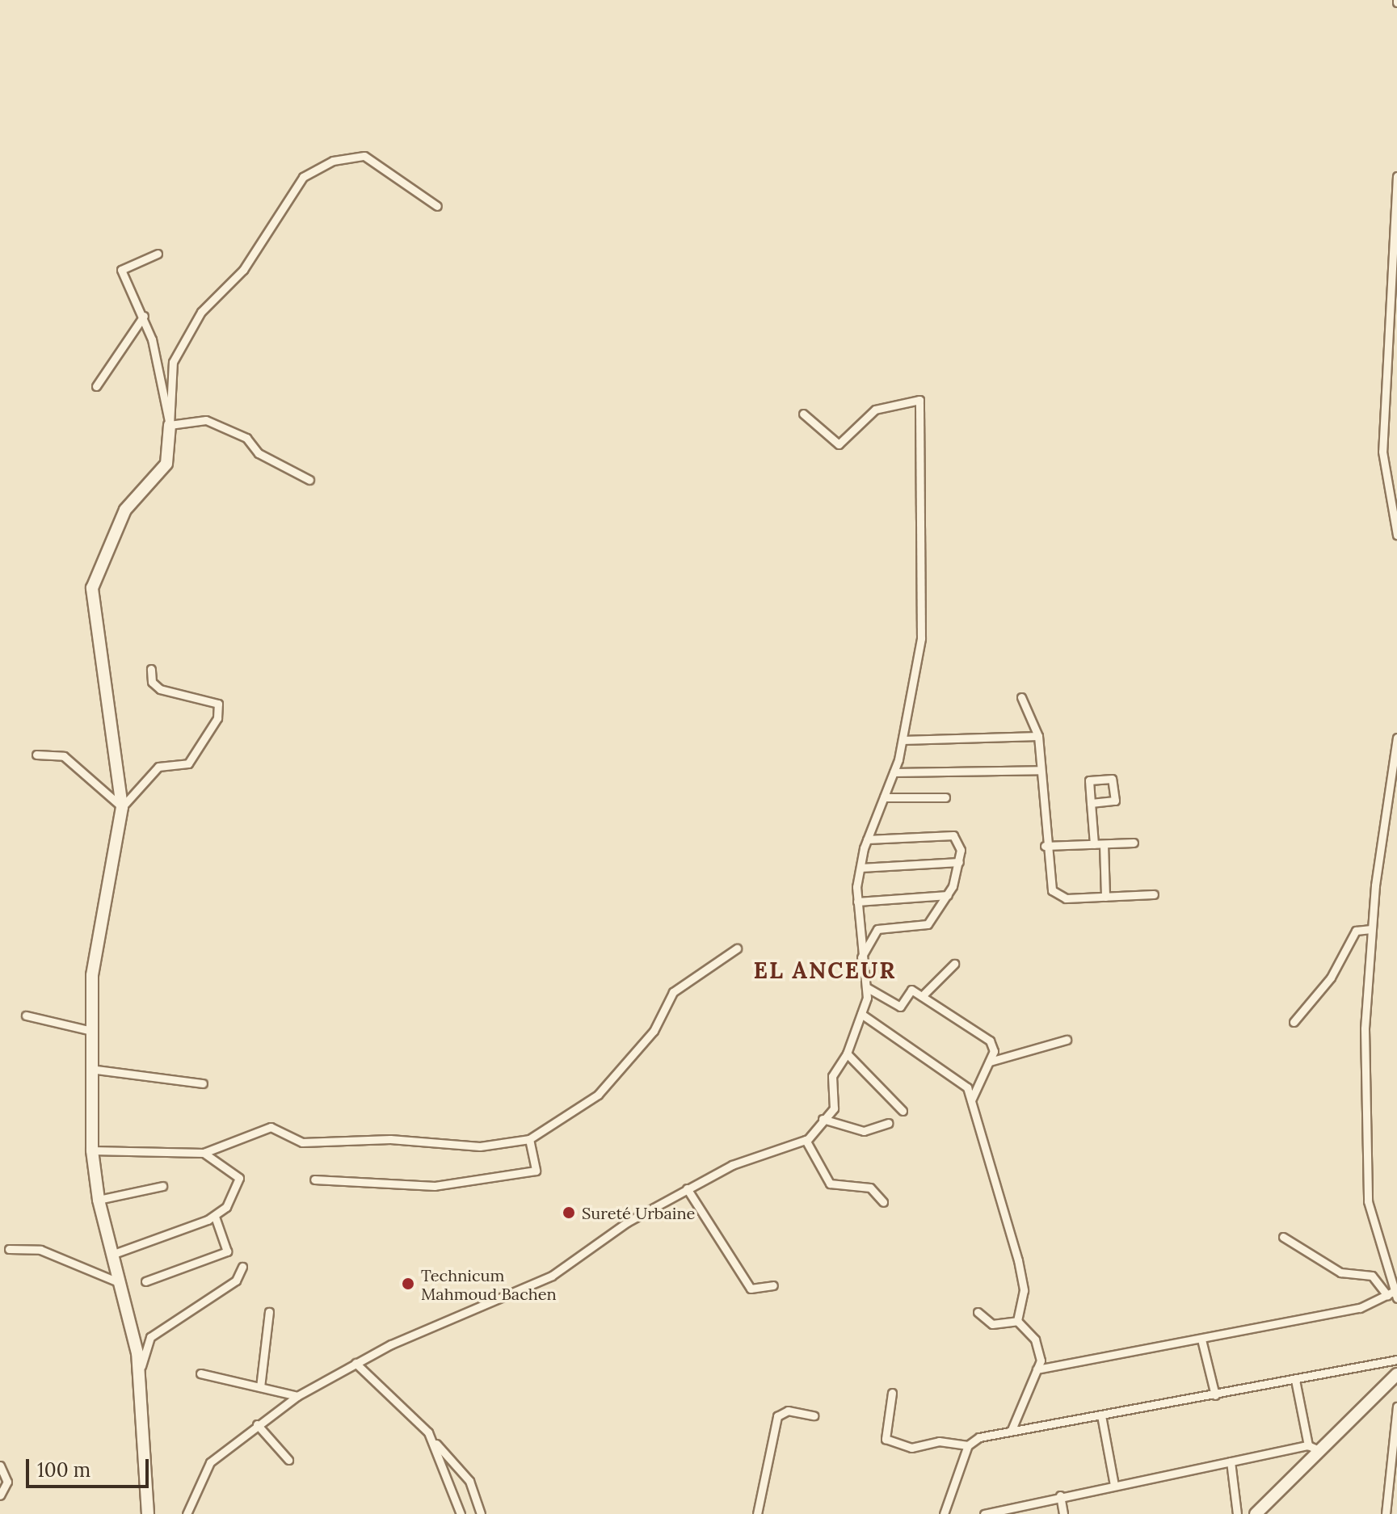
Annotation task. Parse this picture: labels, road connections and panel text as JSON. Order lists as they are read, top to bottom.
{
  "districts": ["EL ANCEUR"],
  "places": ["Sureté Urbaine", "Technicum Mahmoud Bachen"],
  "scale_bar": "100 m"
}
